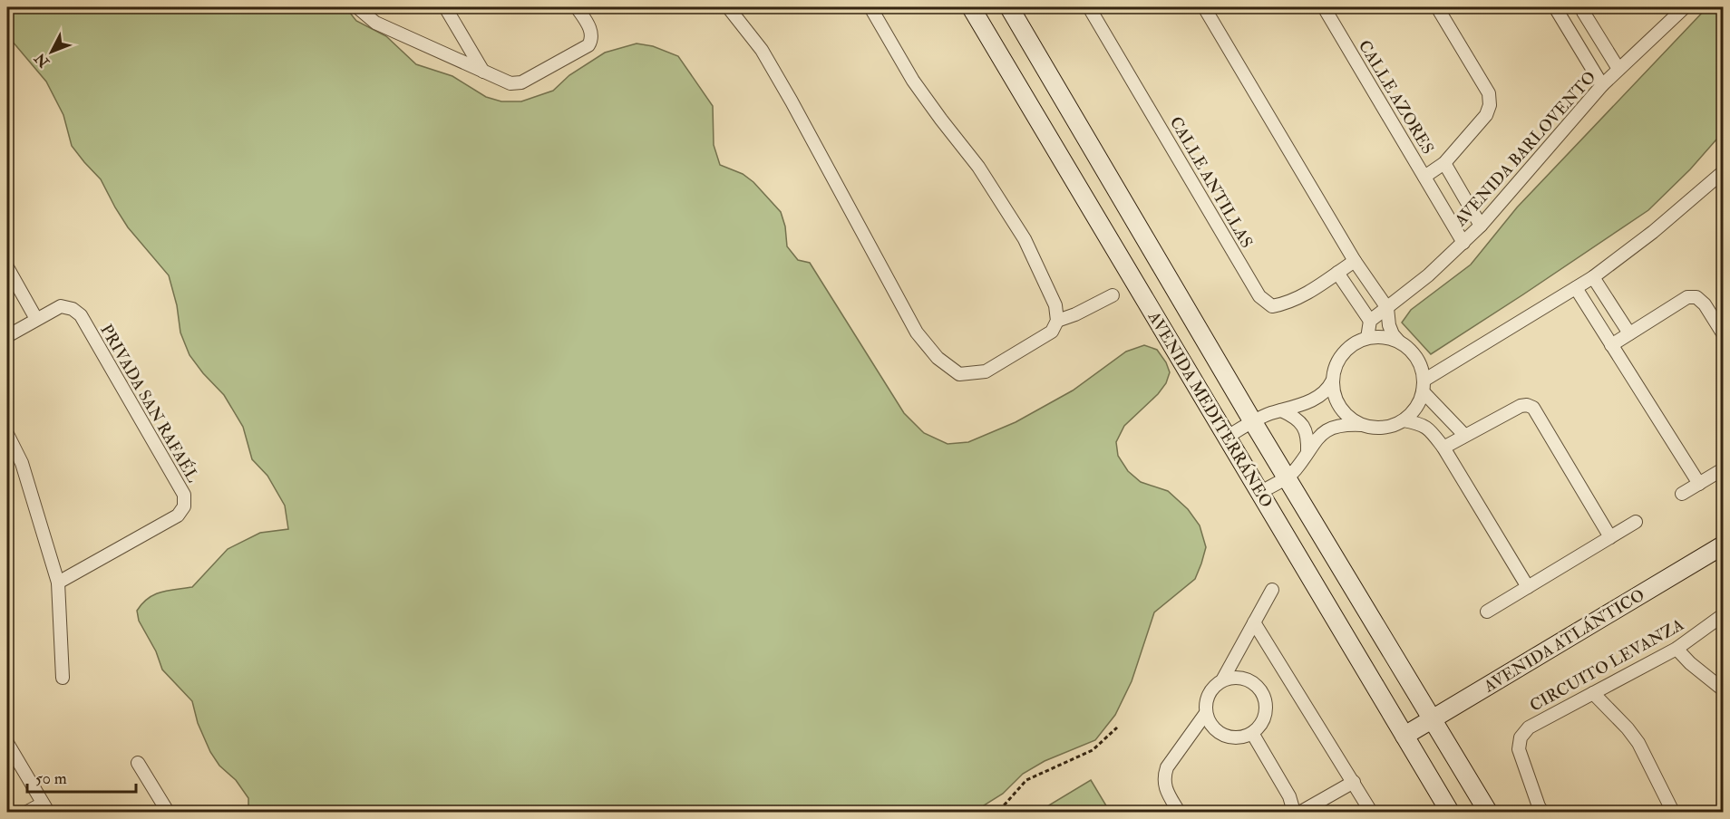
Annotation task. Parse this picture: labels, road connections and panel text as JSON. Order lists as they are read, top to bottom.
{
  "streets": {
    "street": [
      "CALLE AZORES",
      "AVENIDA BARLOVENTO",
      "CALLE ANTILLAS",
      "PRIVADA SAN RAFAÉL",
      "AVENIDA MEDITERRÁNEO",
      "AVENIDA ATLÁNTICO",
      "CIRCUITO LEVANZA"
    ]
  },
  "crossings": [
    ["CALLE AZORES", "AVENIDA BARLOVENTO"],
    ["AVENIDA MEDITERRÁNEO", "AVENIDA ATLÁNTICO"]
  ],
  "scale_bar": "50 m",
  "north": "bottom left"
}
